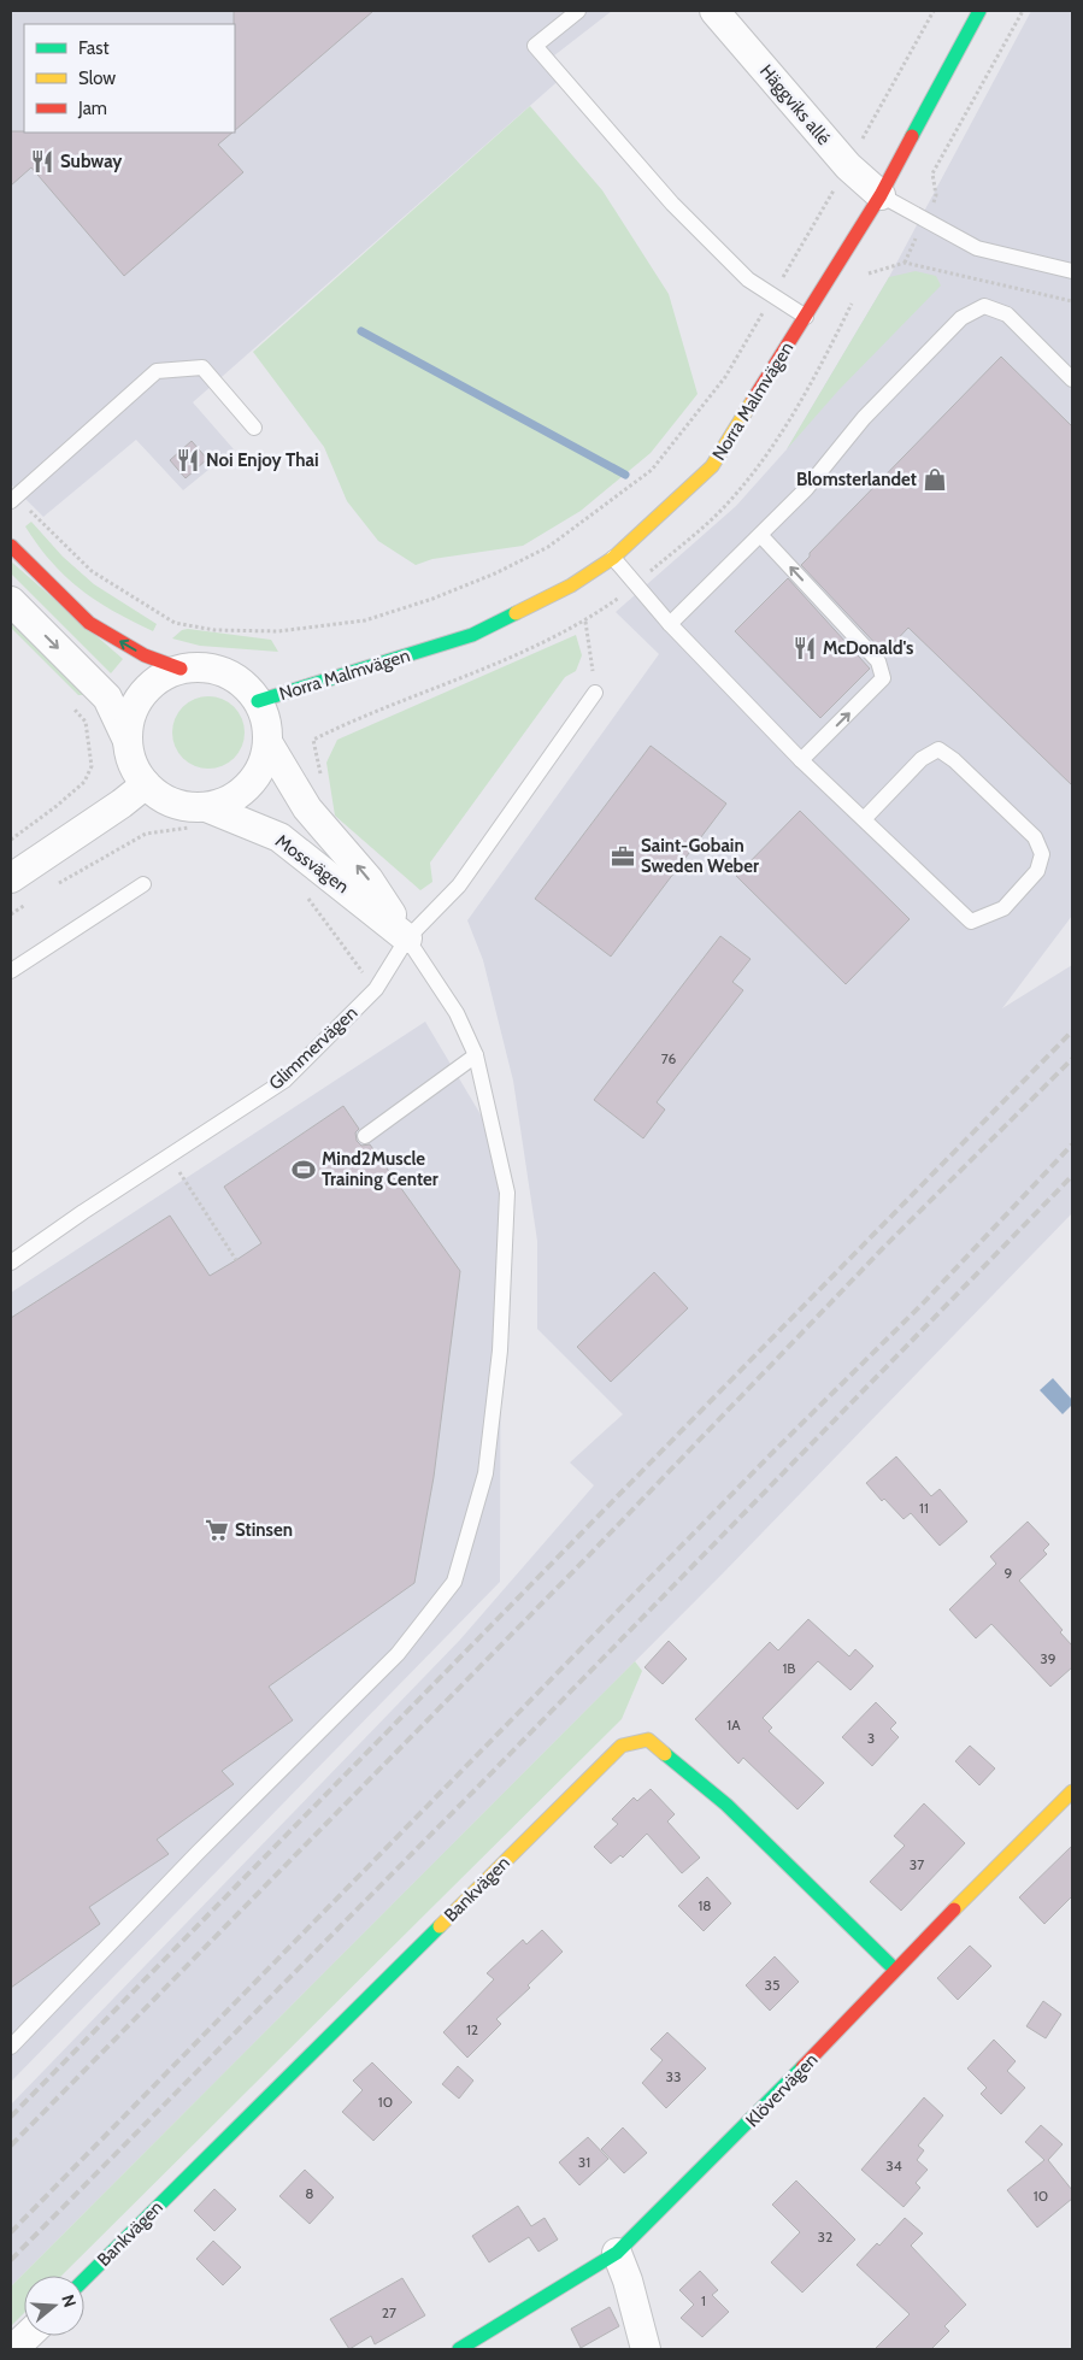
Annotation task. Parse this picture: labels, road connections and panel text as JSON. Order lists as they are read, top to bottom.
{
  "streets": {
    "street": [
      "Häggviks allé",
      "Norra Malmvägen",
      "Mossvägen",
      "Bankvägen",
      "Klövervägen"
    ],
    "lane": ["Glimmervägen"]
  },
  "crossings": [
    ["Häggviks allé", "Norra Malmvägen"],
    ["Norra Malmvägen", "Mossvägen"],
    ["Mossvägen", "Glimmervägen"],
    ["Bankvägen", "Klövervägen"]
  ],
  "places": {
    "restaurant": ["Subway", "Noi Enjoy Thai", "McDonald's"],
    "shop": ["Blomsterlandet"],
    "office": ["Saint-Gobain Sweden Weber"],
    "sports": ["Mind2Muscle Training Center"],
    "supermarket": ["Stinsen"]
  },
  "house_numbers": [
    "76",
    "11",
    "9",
    "39",
    "1B",
    "1A",
    "3",
    "37",
    "18",
    "35",
    "12",
    "33",
    "10",
    "31",
    "34",
    "8",
    "10",
    "32",
    "1",
    "27"
  ],
  "legend": ["Fast", "Slow", "Jam"],
  "north": "right"
}
